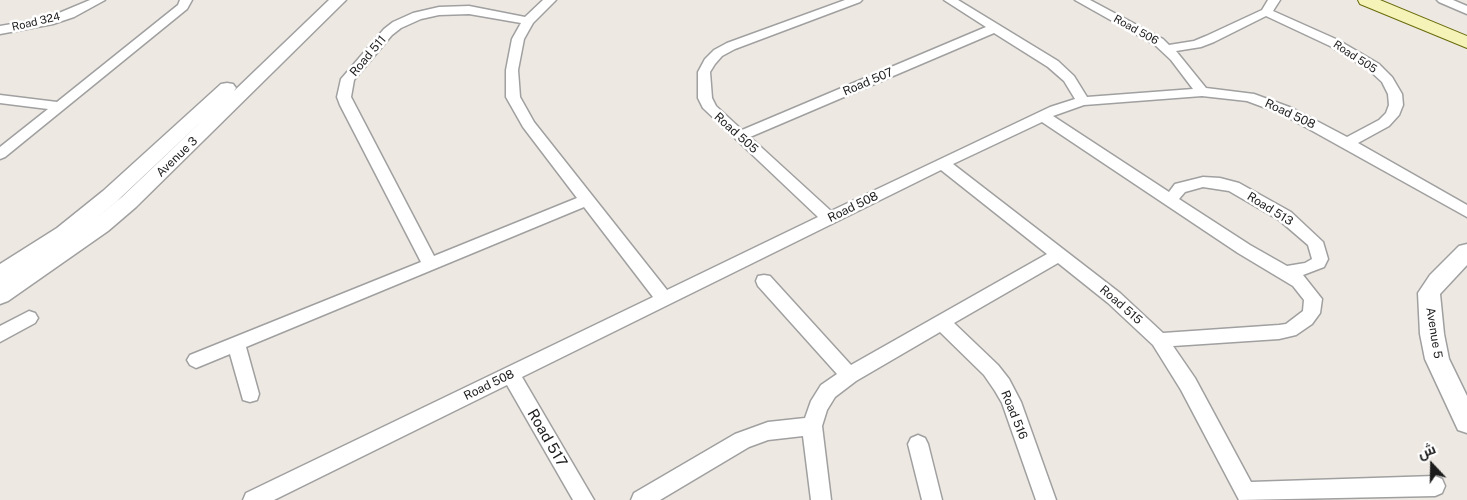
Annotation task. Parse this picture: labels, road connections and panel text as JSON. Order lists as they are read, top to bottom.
{
  "streets": {
    "street": [
      "Road 324",
      "Road 506",
      "Road 511",
      "Road 505",
      "Road 507",
      "Road 508",
      "Avenue 3",
      "Road 513",
      "Road 515",
      "Avenue 5",
      "Road 516",
      "Road 517"
    ]
  },
  "crossings": [
    ["Road 506", "Road 508"],
    ["Road 505", "Road 507"],
    ["Road 505", "Road 508"],
    ["Road 508", "Road 515"],
    ["Road 508", "Road 517"]
  ],
  "north": "top"
}
